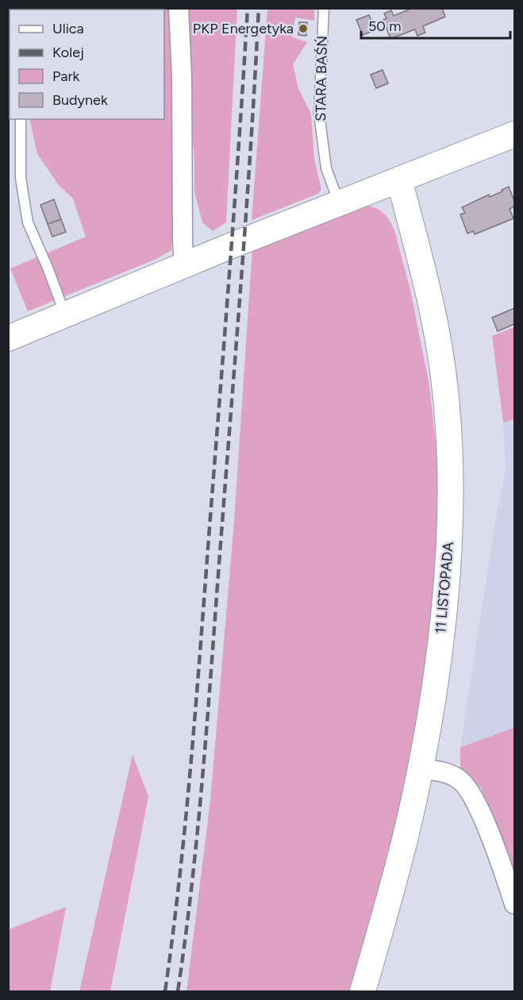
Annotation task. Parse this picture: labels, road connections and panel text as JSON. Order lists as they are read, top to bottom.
{
  "streets": {
    "street": ["11 LISTOPADA"],
    "lane": ["STARA BAŚŃ"]
  },
  "places": ["PKP Energetyka"],
  "legend": [
    "Ulica",
    "Kolej",
    "Park",
    "Budynek"
  ],
  "scale_bar": "50 m"
}
